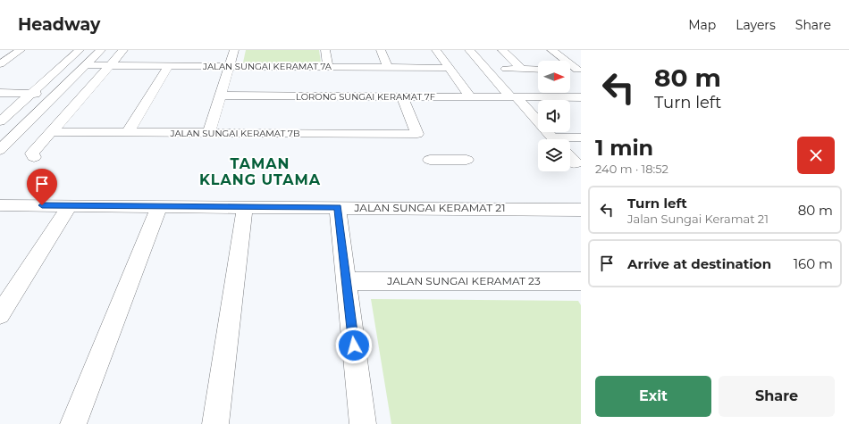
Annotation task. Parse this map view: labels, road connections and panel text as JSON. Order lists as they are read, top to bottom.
{
  "streets": {
    "street": [
      "JALAN SUNGAI KERAMAT 7A",
      "LORONG SUNGAI KERAMAT 7F",
      "JALAN SUNGAI KERAMAT 7B",
      "JALAN SUNGAI KERAMAT 21",
      "JALAN SUNGAI KERAMAT 23"
    ]
  },
  "crossings": [
    ["LORONG SUNGAI KERAMAT 7F", "JALAN SUNGAI KERAMAT 7B"]
  ],
  "districts": ["TAMAN KLANG UTAMA"],
  "north": "right",
  "page": {
    "header": "Headway",
    "nav": ["Map", "Layers", "Share"],
    "turn": ["80 m", "Turn left"],
    "heading": ["1 min", "240 m · 18:52"],
    "list": [
      {
        "name": "Turn left",
        "note": "Jalan Sungai Keramat 21",
        "value": "80 m"
      },
      {
        "name": "Arrive at destination",
        "value": "160 m"
      }
    ],
    "buttons": ["Exit", "Share"]
  }
}
